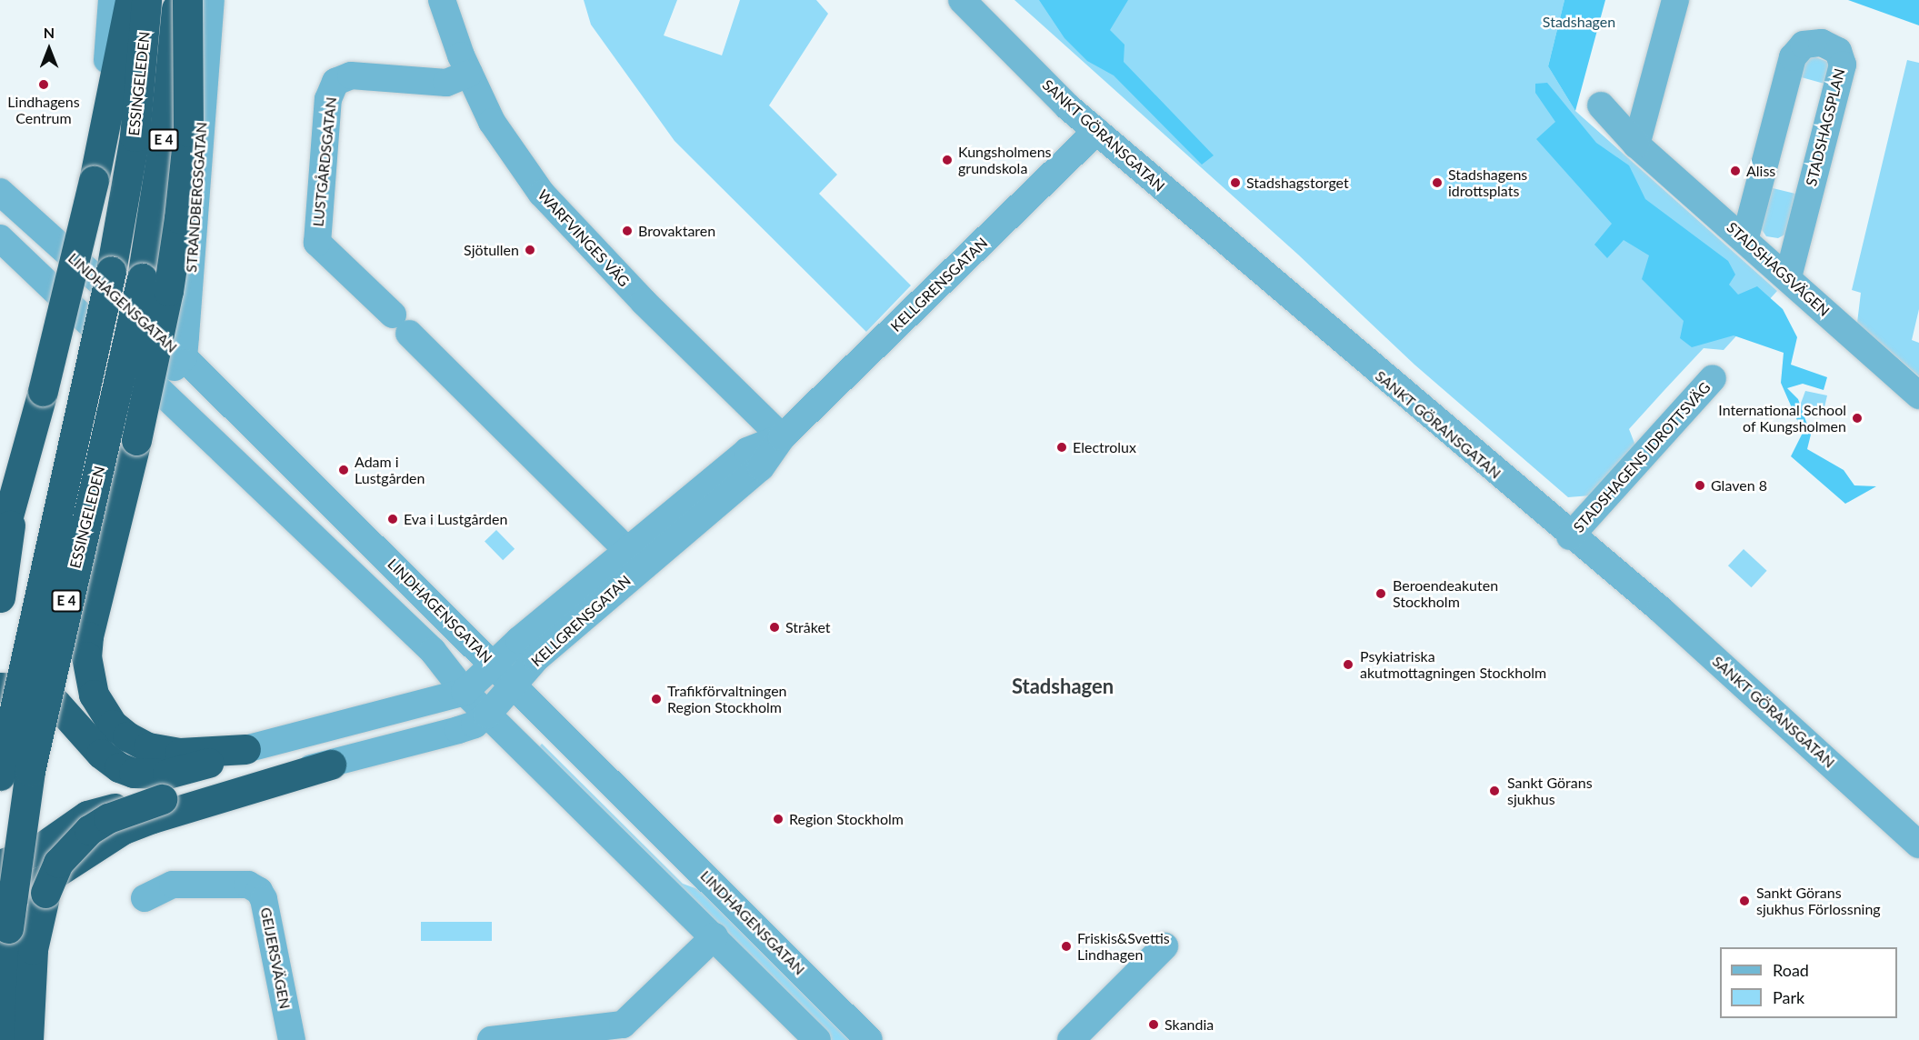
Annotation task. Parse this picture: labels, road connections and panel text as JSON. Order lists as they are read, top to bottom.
{
  "streets": {
    "highway": ["ESSINGELEDEN", "E 4"],
    "street": [
      "STADSHAGSPLAN",
      "SANKT GÖRANSGATAN",
      "LUSTGÅRDSGATAN",
      "STRANDBERGSGATAN",
      "WARFVINGES VÄG",
      "STADSHAGSVÄGEN",
      "KELLGRENSGATAN",
      "LINDHAGENSGATAN",
      "STADSHAGENS IDROTTSVÄG",
      "GEIJERSVÄGEN"
    ]
  },
  "crossings": [
    ["STADSHAGSPLAN", "STADSHAGSVÄGEN"],
    ["SANKT GÖRANSGATAN", "KELLGRENSGATAN"],
    ["SANKT GÖRANSGATAN", "STADSHAGENS IDROTTSVÄG"],
    ["LUSTGÅRDSGATAN", "WARFVINGES VÄG"],
    ["LUSTGÅRDSGATAN", "KELLGRENSGATAN"],
    ["STRANDBERGSGATAN", "LINDHAGENSGATAN"],
    ["WARFVINGES VÄG", "KELLGRENSGATAN"],
    ["KELLGRENSGATAN", "LINDHAGENSGATAN"]
  ],
  "districts": ["Stadshagen"],
  "parks": ["Stadshagen"],
  "places": [
    "Lindhagens Centrum",
    "Kungsholmens grundskola",
    "Aliss",
    "Stadshagstorget",
    "Stadshagens idrottsplats",
    "Brovaktaren",
    "Sjötullen",
    "International School of Kungsholmen",
    "Electrolux",
    "Adam i Lustgården",
    "Glaven 8",
    "Eva i Lustgården",
    "Beroendeakuten Stockholm",
    "Stråket",
    "Psykiatriska akutmottagningen Stockholm",
    "Trafikförvaltningen Region Stockholm",
    "Sankt Görans sjukhus",
    "Region Stockholm",
    "Sankt Görans sjukhus Förlossning",
    "Friskis&Svettis Lindhagen",
    "Skandia"
  ],
  "legend": ["Road", "Park"],
  "north": "top"
}
